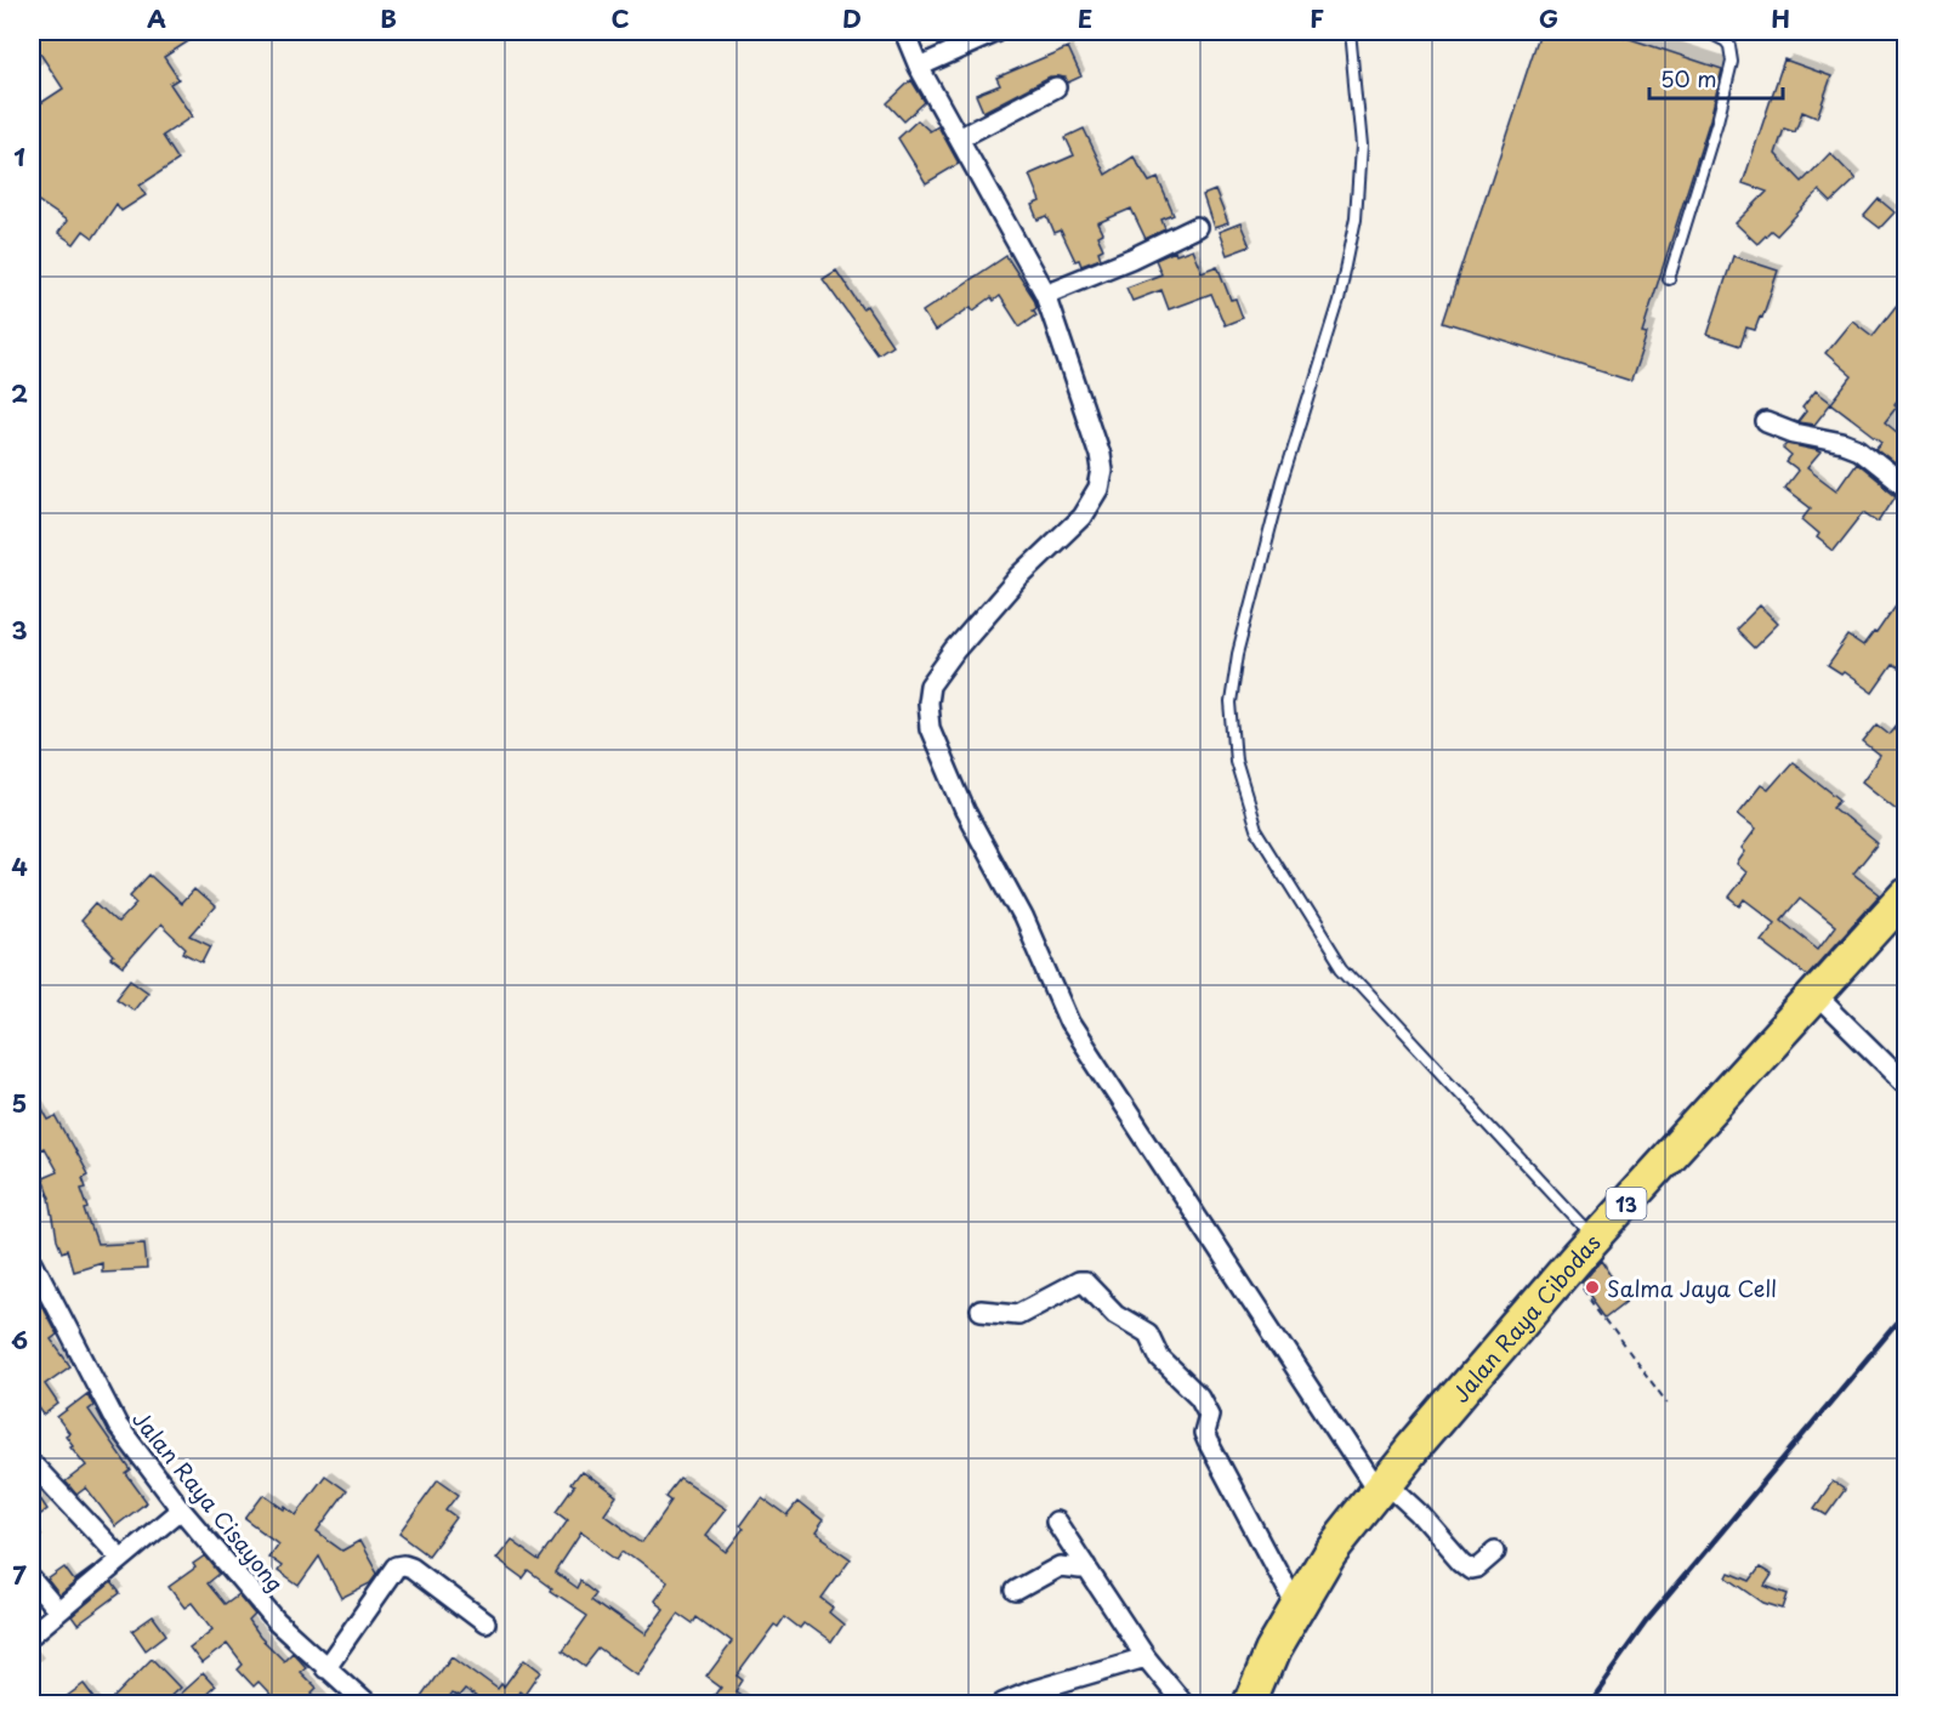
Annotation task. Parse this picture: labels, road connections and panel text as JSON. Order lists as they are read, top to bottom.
{
  "streets": {
    "highway": ["13", "Jalan Raya Cibodas"],
    "street": ["Jalan Raya Cisayong"]
  },
  "crossings": [
    ["13", "Jalan Raya Cibodas"]
  ],
  "places": ["Salma Jaya Cell"],
  "scale_bar": "50 m",
  "grid": {
    "columns": [
      "A",
      "B",
      "C",
      "D",
      "E",
      "F",
      "G",
      "H"
    ],
    "rows": [
      "1",
      "2",
      "3",
      "4",
      "5",
      "6",
      "7"
    ]
  }
}
